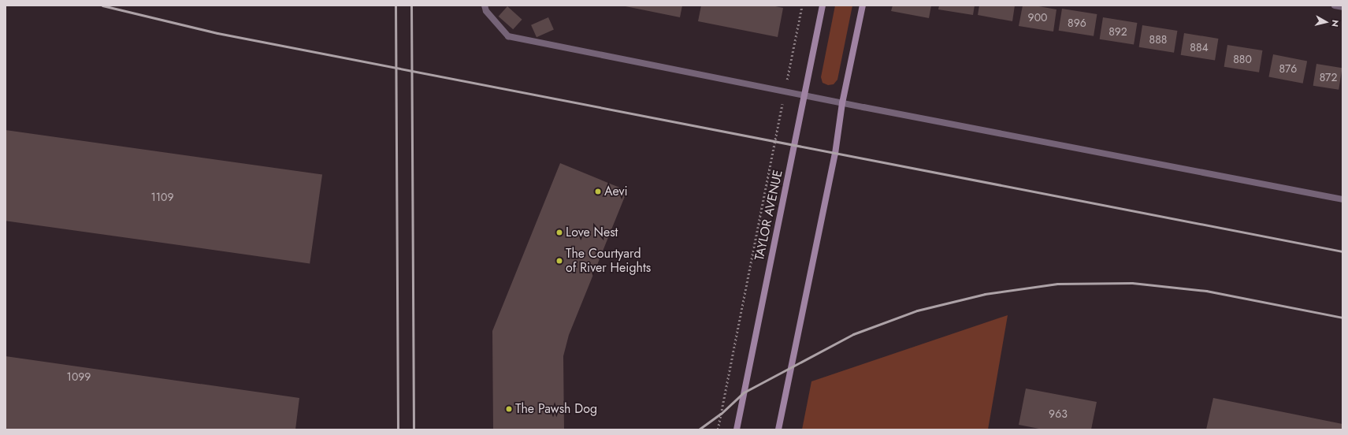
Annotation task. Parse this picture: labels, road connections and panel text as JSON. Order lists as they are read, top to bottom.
{
  "streets": {
    "main road": ["TAYLOR AVENUE"]
  },
  "places": [
    "Aevi",
    "Love Nest",
    "The Courtyard of River Heights",
    "The Pawsh Dog"
  ],
  "house_numbers": [
    "900",
    "896",
    "892",
    "888",
    "884",
    "880",
    "876",
    "872",
    "1109",
    "1099",
    "963"
  ],
  "north": "right"
}
